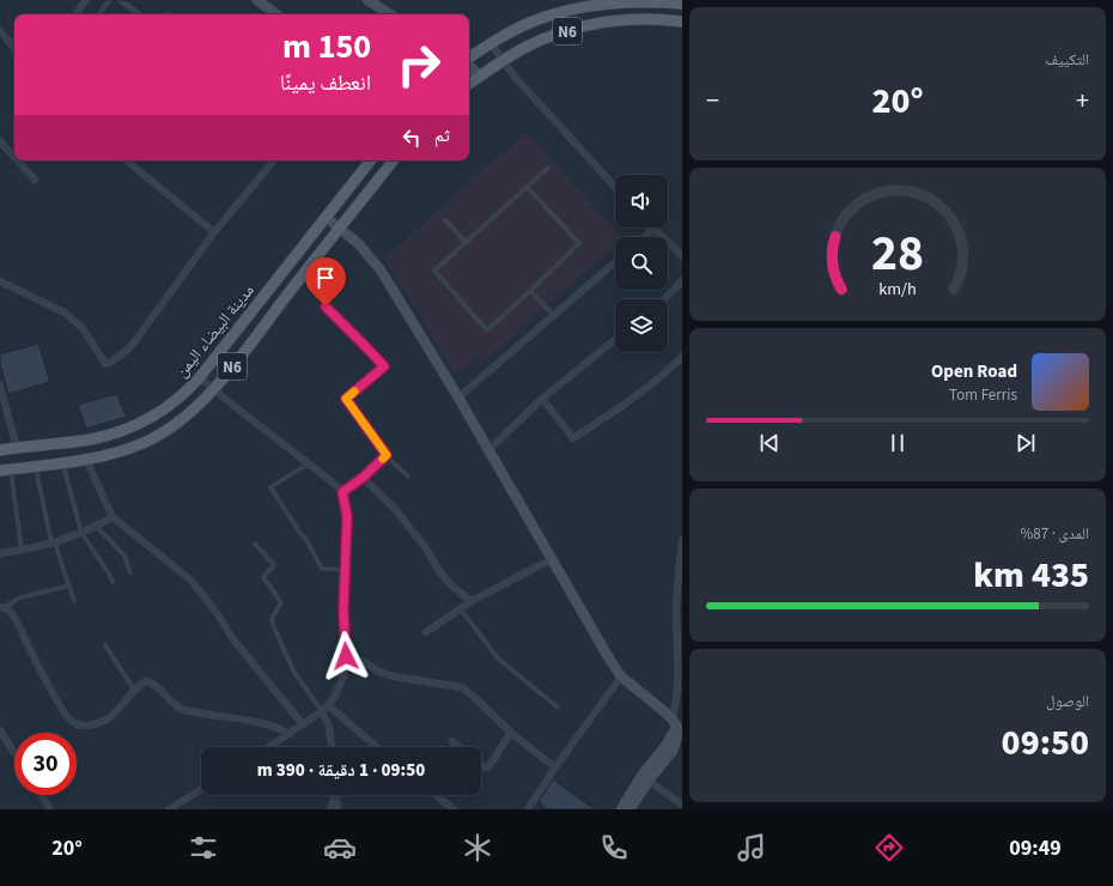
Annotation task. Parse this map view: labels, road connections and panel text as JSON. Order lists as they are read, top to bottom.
{
  "streets": {
    "main road": ["N6", "مدينة البيضاء اليمن"]
  },
  "page": {
    "tile": [
      "التكييف",
      ["المدى · 87%", "435 km"],
      ["الوصول", "09:50"]
    ],
    "turn": ["150 m", "انعطف يمينًا"],
    "heat": ["−", "20°", "+"],
    "then": "ثم",
    "song": ["Open Road", "Tom Ferris"],
    "limit": "30",
    "trip": "09:50 · 1 دقيقة · 390 m",
    "tabs": ["09:49", "20°"],
    "gauge": ["28", "km/h"]
  }
}
